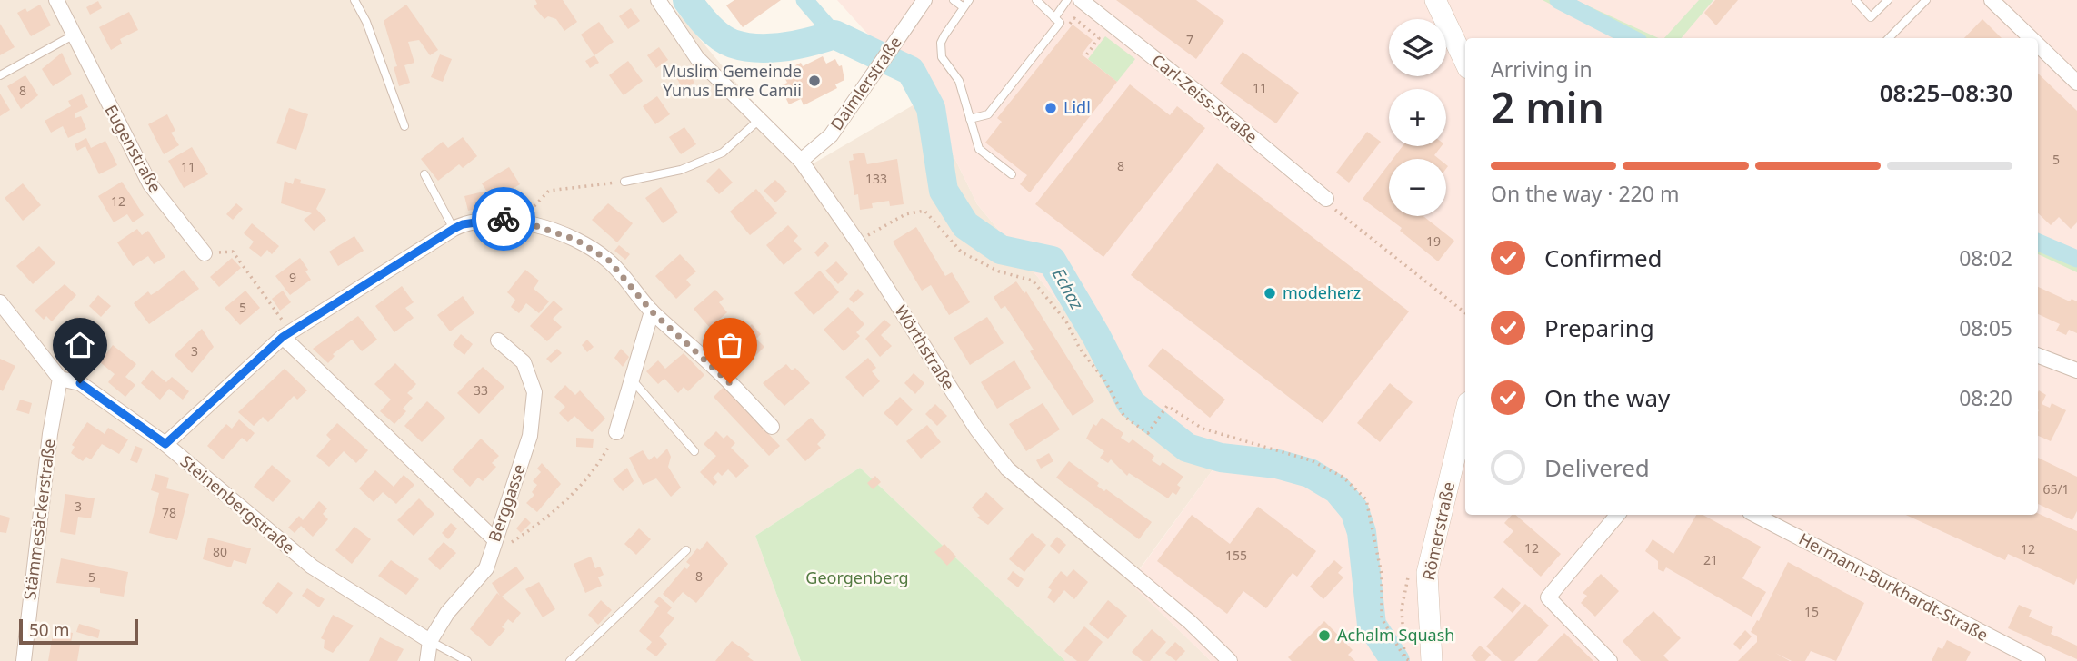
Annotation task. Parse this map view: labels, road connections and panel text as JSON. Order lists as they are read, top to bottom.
{
  "streets": {
    "main road": ["Römerstraße"],
    "street": [
      "Daimlerstraße",
      "Carl-Zeiss-Straße",
      "Eugenstraße",
      "Wörthstraße",
      "Berggasse",
      "Steinenbergstraße",
      "Stämmesäckerstraße",
      "Hermann-Burkhardt-Straße"
    ]
  },
  "crossings": [
    ["Daimlerstraße", "Wörthstraße"],
    ["Berggasse", "Steinenbergstraße"],
    ["Steinenbergstraße", "Stämmesäckerstraße"]
  ],
  "water": ["Echaz"],
  "parks": ["Georgenberg"],
  "places": [
    "Muslim Gemeinde Yunus Emre Camii",
    "Lidl",
    "modeherz",
    "Achalm Squash"
  ],
  "house_numbers": [
    "7",
    "11",
    "8",
    "5",
    "8",
    "11",
    "133",
    "12",
    "19",
    "9",
    "5",
    "3",
    "33",
    "65/1",
    "3",
    "78",
    "12",
    "12",
    "80",
    "155",
    "21",
    "8",
    "5",
    "15"
  ],
  "scale_bar": "50 m",
  "page": {
    "map_buttons": ["+", "−"],
    "heading": ["2 min", "Arriving in", "08:25–08:30"],
    "bar": "On the way · 220 m",
    "list": [
      ["Confirmed", "08:02"],
      ["Preparing", "08:05"],
      ["On the way", "08:20"],
      "Delivered"
    ],
    "scale": "50 m"
  }
}
